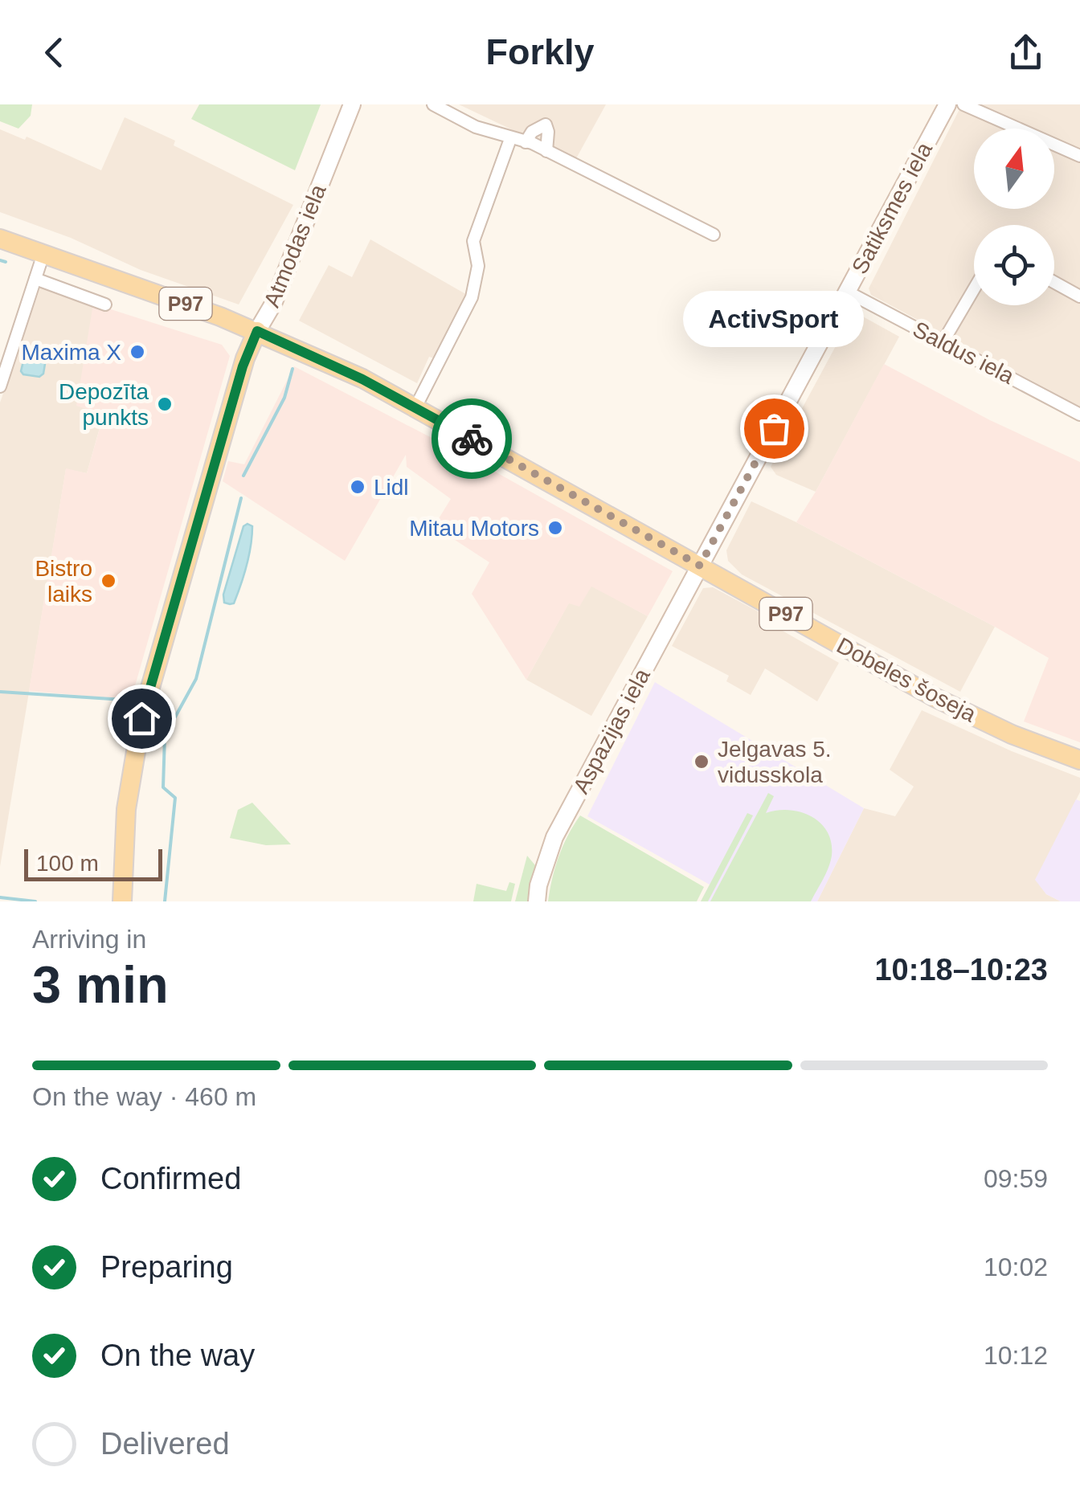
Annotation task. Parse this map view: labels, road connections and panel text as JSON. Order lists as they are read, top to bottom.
{
  "streets": {
    "main road": ["Atmodas iela", "P97", "Dobeles šoseja"],
    "street": ["Satiksmes iela", "Saldus iela", "Aspazijas iela"]
  },
  "crossings": [
    ["Satiksmes iela", "Saldus iela"],
    ["Satiksmes iela", "Dobeles šoseja"],
    ["Satiksmes iela", "Aspazijas iela"],
    ["Atmodas iela", "Dobeles šoseja"],
    ["Dobeles šoseja", "Aspazijas iela"]
  ],
  "places": [
    "Maxima X",
    "Depozīta punkts",
    "ActivSport",
    "Lidl",
    "Mitau Motors",
    "Bistro laiks",
    "Jelgavas 5. vidusskola"
  ],
  "scale_bar": "100 m",
  "north": "top",
  "page": {
    "header": "Forkly",
    "bubble": "ActivSport",
    "scale": "100 m",
    "heading": ["3 min", "Arriving in", "10:18–10:23"],
    "bar": "On the way · 460 m",
    "list": [
      ["Confirmed", "09:59"],
      ["Preparing", "10:02"],
      ["On the way", "10:12"],
      "Delivered"
    ]
  }
}
